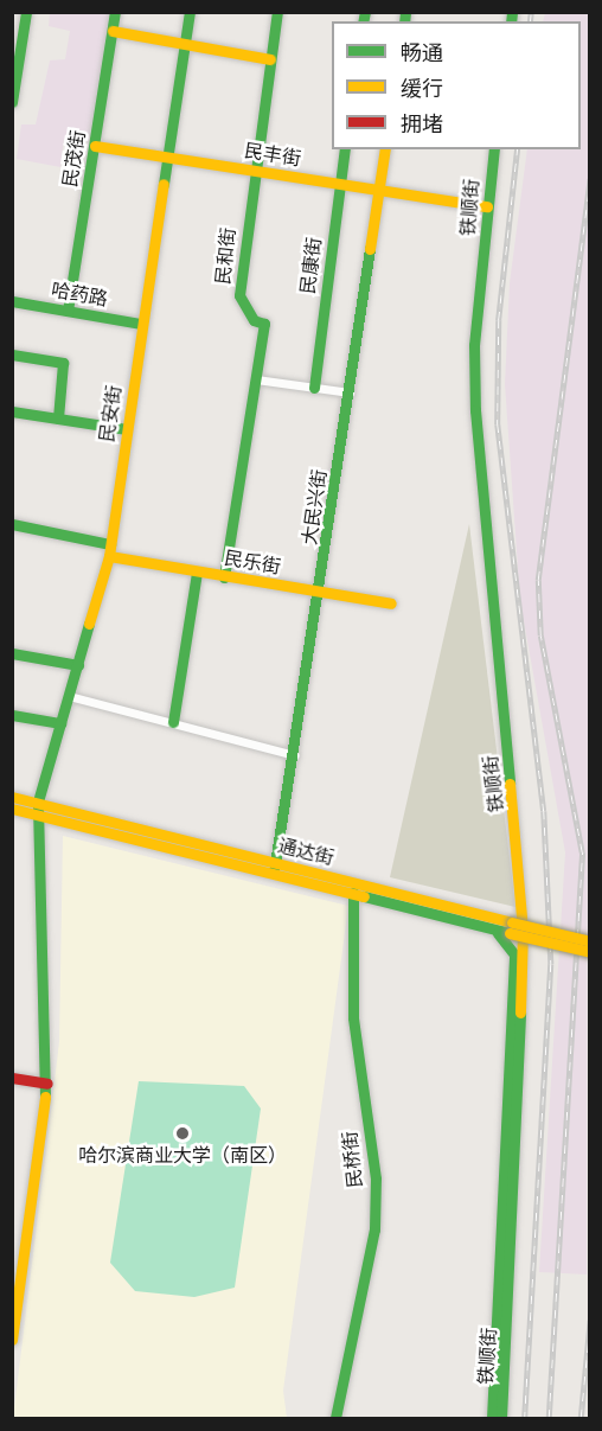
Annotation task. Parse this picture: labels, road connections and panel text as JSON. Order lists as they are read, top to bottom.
{
  "streets": {
    "main road": [
      "民丰街",
      "民茂街",
      "铁顺街",
      "民和街",
      "民康街",
      "哈药路",
      "民安街",
      "大民兴街",
      "民乐街",
      "通达街",
      "民桥街"
    ]
  },
  "crossings": [
    ["民丰街", "民茂街"],
    ["民丰街", "铁顺街"],
    ["民丰街", "民和街"],
    ["民丰街", "民康街"],
    ["民丰街", "民安街"],
    ["民丰街", "大民兴街"],
    ["民茂街", "哈药路"],
    ["民和街", "民乐街"],
    ["哈药路", "民安街"],
    ["民安街", "民乐街"],
    ["民安街", "通达街"],
    ["大民兴街", "民乐街"],
    ["大民兴街", "通达街"],
    ["通达街", "民桥街"]
  ],
  "places": ["哈尔滨商业大学（南区）"],
  "legend": ["畅通", "缓行", "拥堵"]
}
